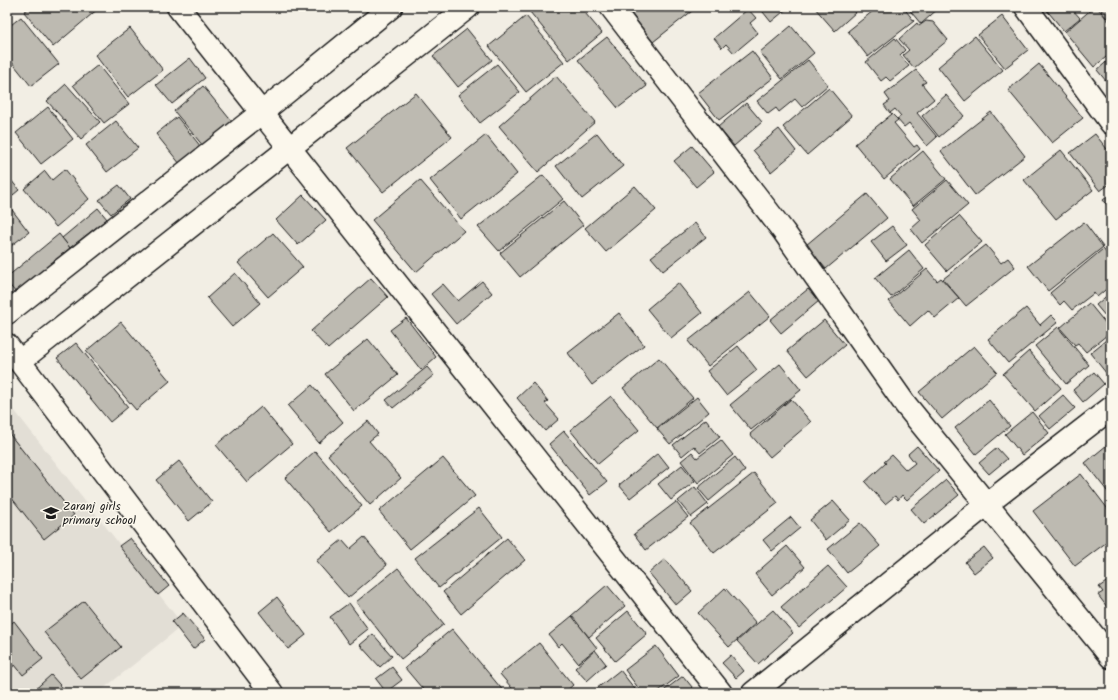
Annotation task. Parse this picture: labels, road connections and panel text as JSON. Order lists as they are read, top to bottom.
{
  "places": {
    "school or university": ["Zaranj girls primary school"]
  }
}
